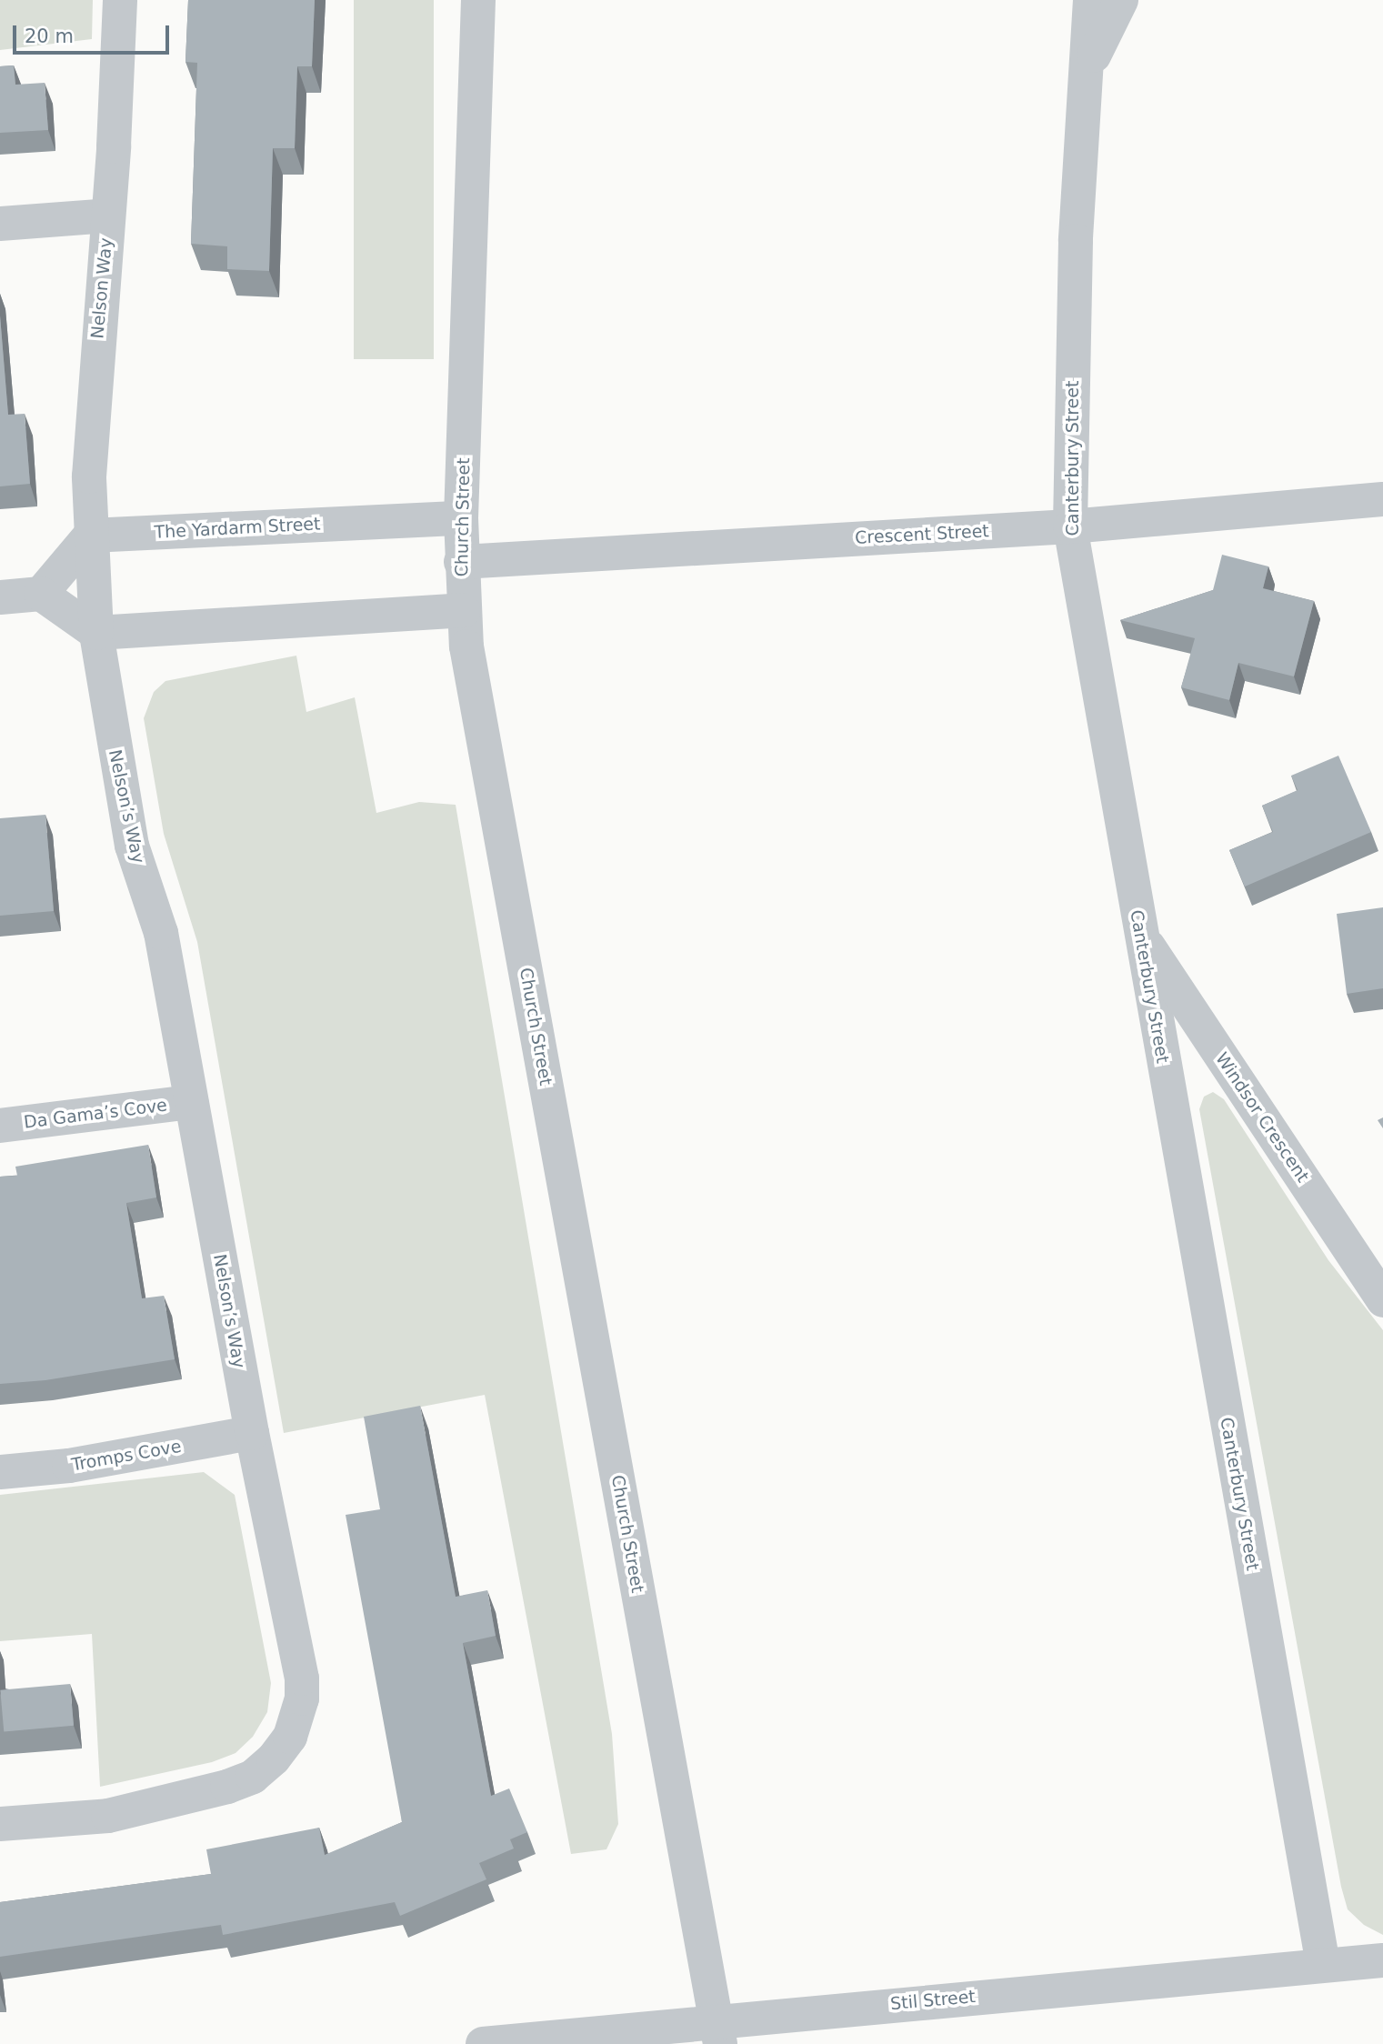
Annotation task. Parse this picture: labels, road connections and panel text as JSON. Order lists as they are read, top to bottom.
{
  "streets": {
    "street": [
      "Nelson Way",
      "Canterbury Street",
      "Church Street",
      "The Yardarm Street",
      "Crescent Street",
      "Nelson’s Way",
      "Da Gama’s Cove",
      "Windsor Crescent",
      "Tromps Cove",
      "Stil Street"
    ]
  },
  "crossings": [
    ["Nelson Way", "The Yardarm Street"],
    ["Nelson Way", "Nelson’s Way"],
    ["Canterbury Street", "Crescent Street"],
    ["Canterbury Street", "Windsor Crescent"],
    ["Canterbury Street", "Stil Street"],
    ["Church Street", "The Yardarm Street"],
    ["Church Street", "Crescent Street"],
    ["Church Street", "Stil Street"],
    ["Nelson’s Way", "Da Gama’s Cove"],
    ["Nelson’s Way", "Tromps Cove"]
  ],
  "scale_bar": "20 m"
}
